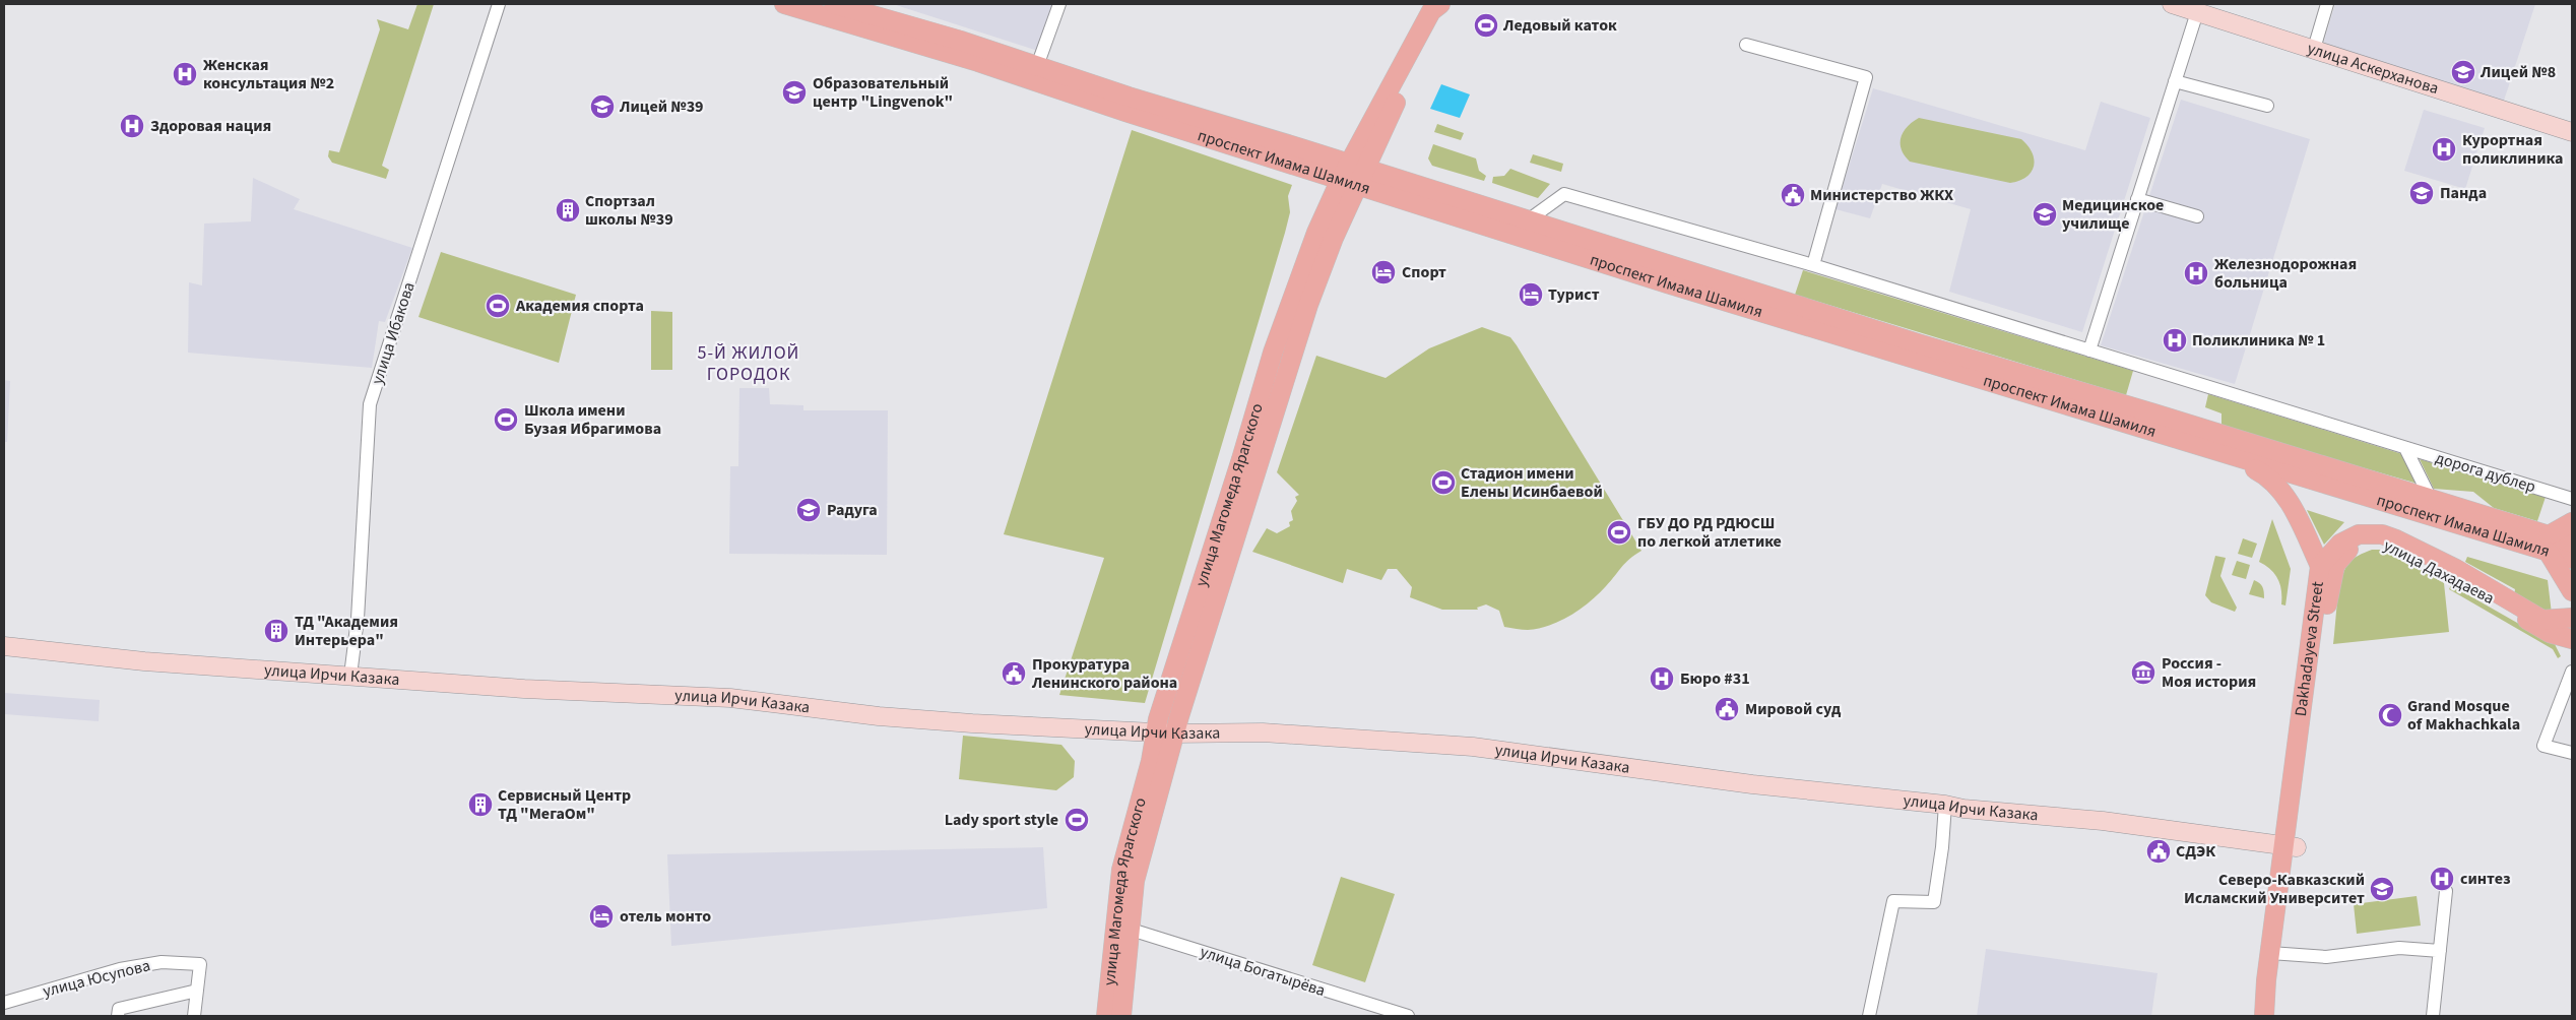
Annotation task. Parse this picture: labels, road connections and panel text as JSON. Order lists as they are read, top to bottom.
{
  "streets": {
    "main road": [
      "улица Аскерханова",
      "проспект Имама Шамиля",
      "улица Магомеда Ярагского",
      "улица Дахадаева",
      "Dakhadayeva Street",
      "улица Ирчи Казака"
    ],
    "street": [
      "улица Ибакова",
      "дорога дублер",
      "улица Богатырёва",
      "улица Юсупова"
    ]
  },
  "crossings": [
    ["проспект Имама Шамиля", "дорога дублер"],
    ["проспект Имама Шамиля", "улица Магомеда Ярагского"],
    ["улица Ибакова", "улица Ирчи Казака"],
    ["улица Магомеда Ярагского", "улица Ирчи Казака"],
    ["улица Магомеда Ярагского", "улица Богатырёва"],
    ["улица Дахадаева", "Dakhadayeva Street"],
    ["улица Дахадаева", "улица Ирчи Казака"],
    ["Dakhadayeva Street", "улица Ирчи Казака"]
  ],
  "districts": ["5-Й ЖИЛОЙ ГОРОДОК"],
  "places": {
    "sports": [
      "Ледовый каток",
      "Академия спорта",
      "Школа имени Бузая Ибрагимова",
      "Стадион имени Елены Исинбаевой",
      "ГБУ ДО РД РДЮСШ по легкой атлетике",
      "Lady sport style"
    ],
    "school or university": [
      "Лицей №8",
      "Образовательный центр \"Lingvenok\"",
      "Лицей №39",
      "Панда",
      "Медицинское училище",
      "Радуга",
      "Северо-Кавказский Исламский Университет"
    ],
    "hospital": [
      "Женская консультация №2",
      "Здоровая нация",
      "Курортная поликлиника",
      "Железнодорожная больница",
      "Поликлиника № 1",
      "Бюро #31",
      "синтез"
    ],
    "public building": [
      "Министерство ЖКХ",
      "Прокуратура Ленинского района",
      "Мировой суд",
      "СДЭК"
    ],
    "building": ["Спортзал школы №39", "ТД \"Академия Интерьера\"", "Сервисный Центр ТД \"МегаОм\""],
    "hotel": ["Спорт", "Турист", "отель монто"],
    "museum": ["Россия - Моя история"],
    "mosque": ["Grand Mosque of Makhachkala"]
  }
}
